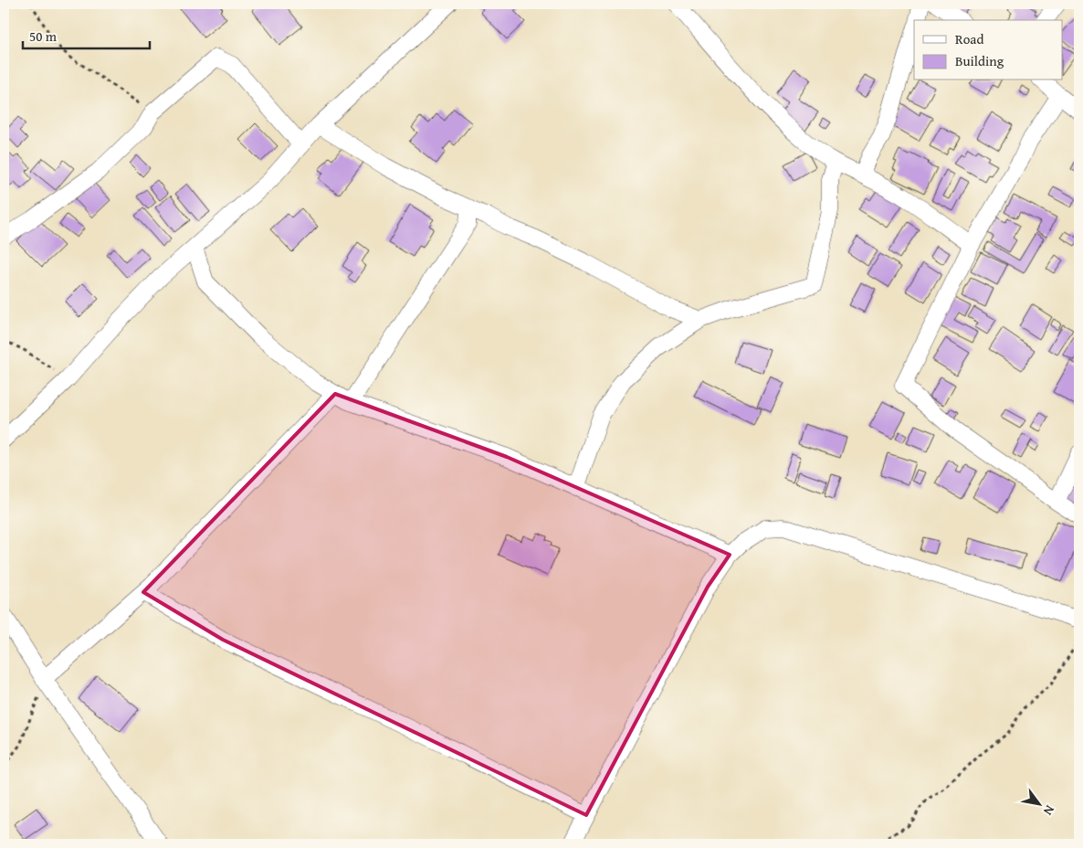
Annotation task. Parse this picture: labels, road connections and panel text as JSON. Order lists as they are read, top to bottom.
{
  "legend": ["Road", "Building"],
  "scale_bar": "50 m",
  "north": "bottom right"
}
